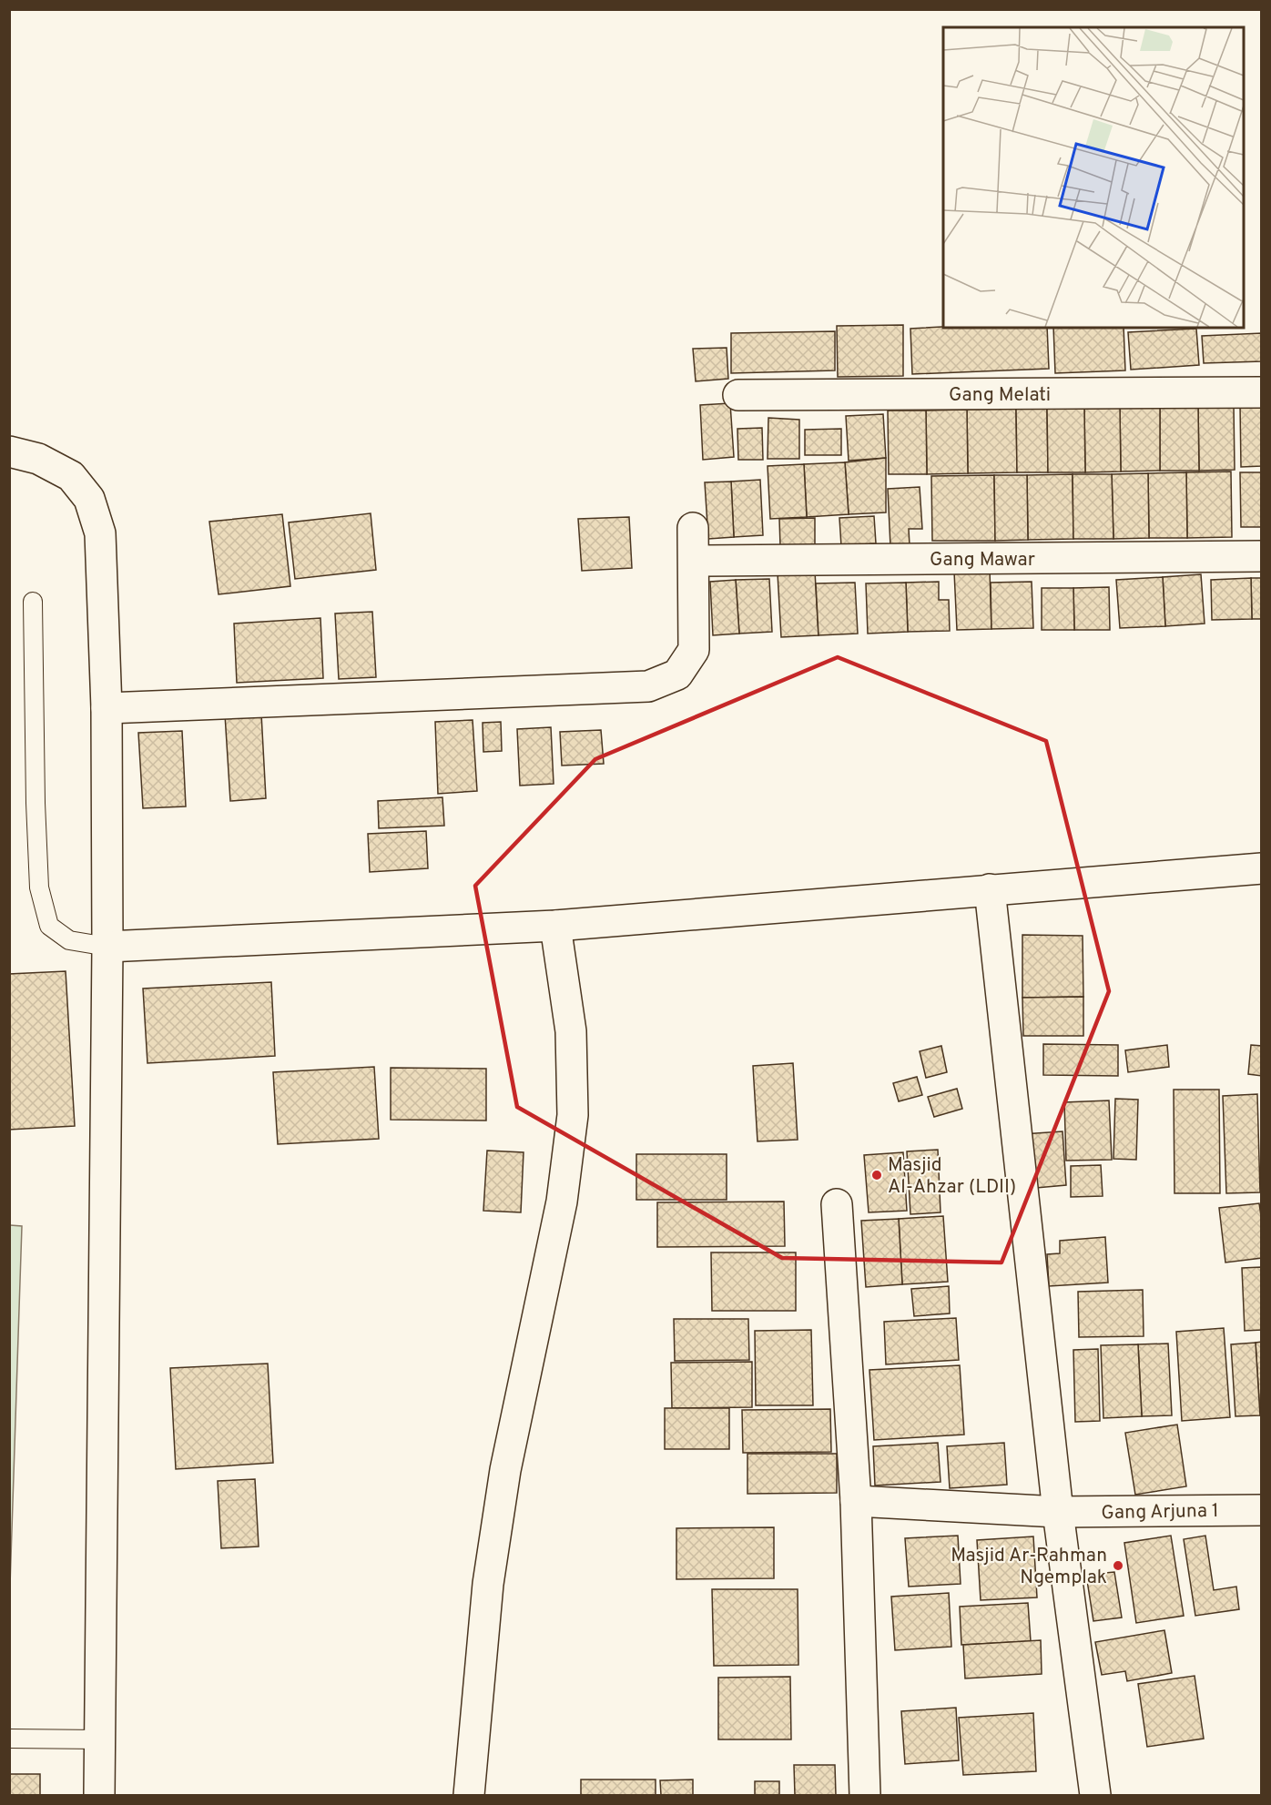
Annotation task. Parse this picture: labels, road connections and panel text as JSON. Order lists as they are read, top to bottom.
{
  "streets": {
    "street": ["Gang Melati", "Gang Mawar", "Gang Arjuna 1"]
  },
  "places": ["Masjid Al-Ahzar (LDII)", "Masjid Ar-Rahman Ngemplak"]
}
